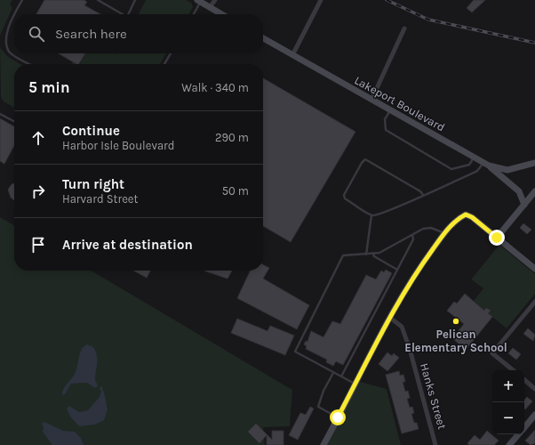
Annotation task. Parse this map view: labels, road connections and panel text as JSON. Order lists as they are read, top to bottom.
{
  "streets": {
    "street": ["Lakeport Boulevard", "Hanks Street"]
  },
  "places": ["Pelican Elementary School"],
  "page": {
    "search": "Search here",
    "heading": ["5 min", "Walk · 340 m"],
    "list": [
      ["Continue", "Harbor Isle Boulevard", "290 m"],
      ["Turn right", "Harvard Street", "50 m"],
      "Arrive at destination"
    ],
    "map_buttons": ["+", "−"]
  }
}
